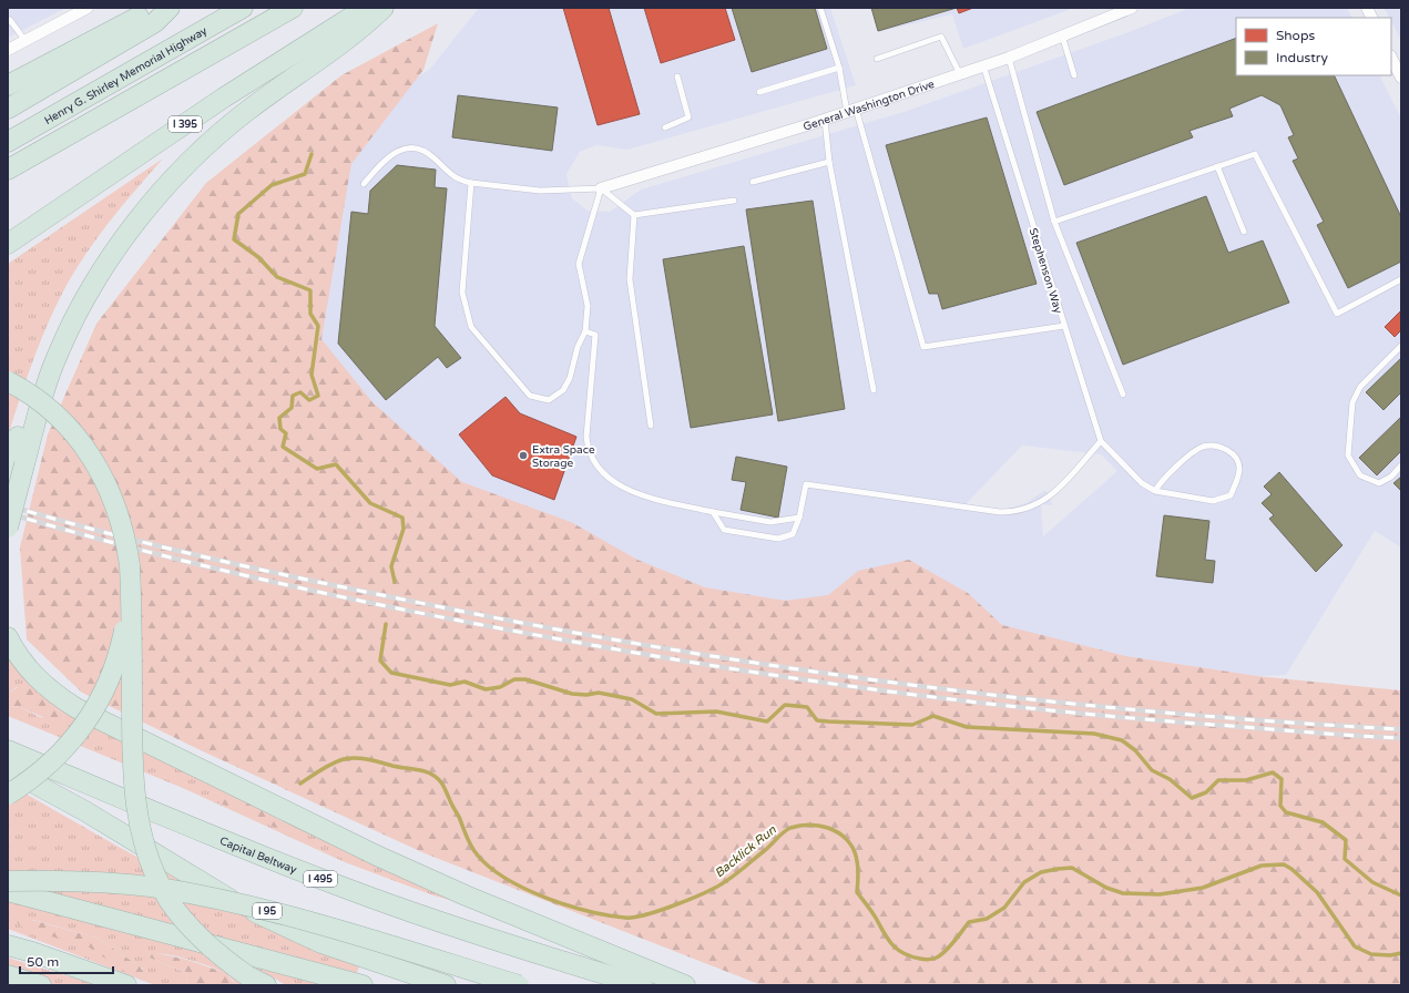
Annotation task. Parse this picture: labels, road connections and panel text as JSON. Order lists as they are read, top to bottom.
{
  "streets": {
    "highway": [
      "Henry G. Shirley Memorial Highway",
      "I 395",
      "Capital Beltway",
      "I 495",
      "I 95"
    ],
    "street": ["General Washington Drive"],
    "lane": ["Stephenson Way"]
  },
  "crossings": [
    ["General Washington Drive", "Stephenson Way"]
  ],
  "water": ["Backlick Run"],
  "places": ["Extra Space Storage"],
  "legend": ["Shops", "Industry"],
  "scale_bar": "50 m"
}
